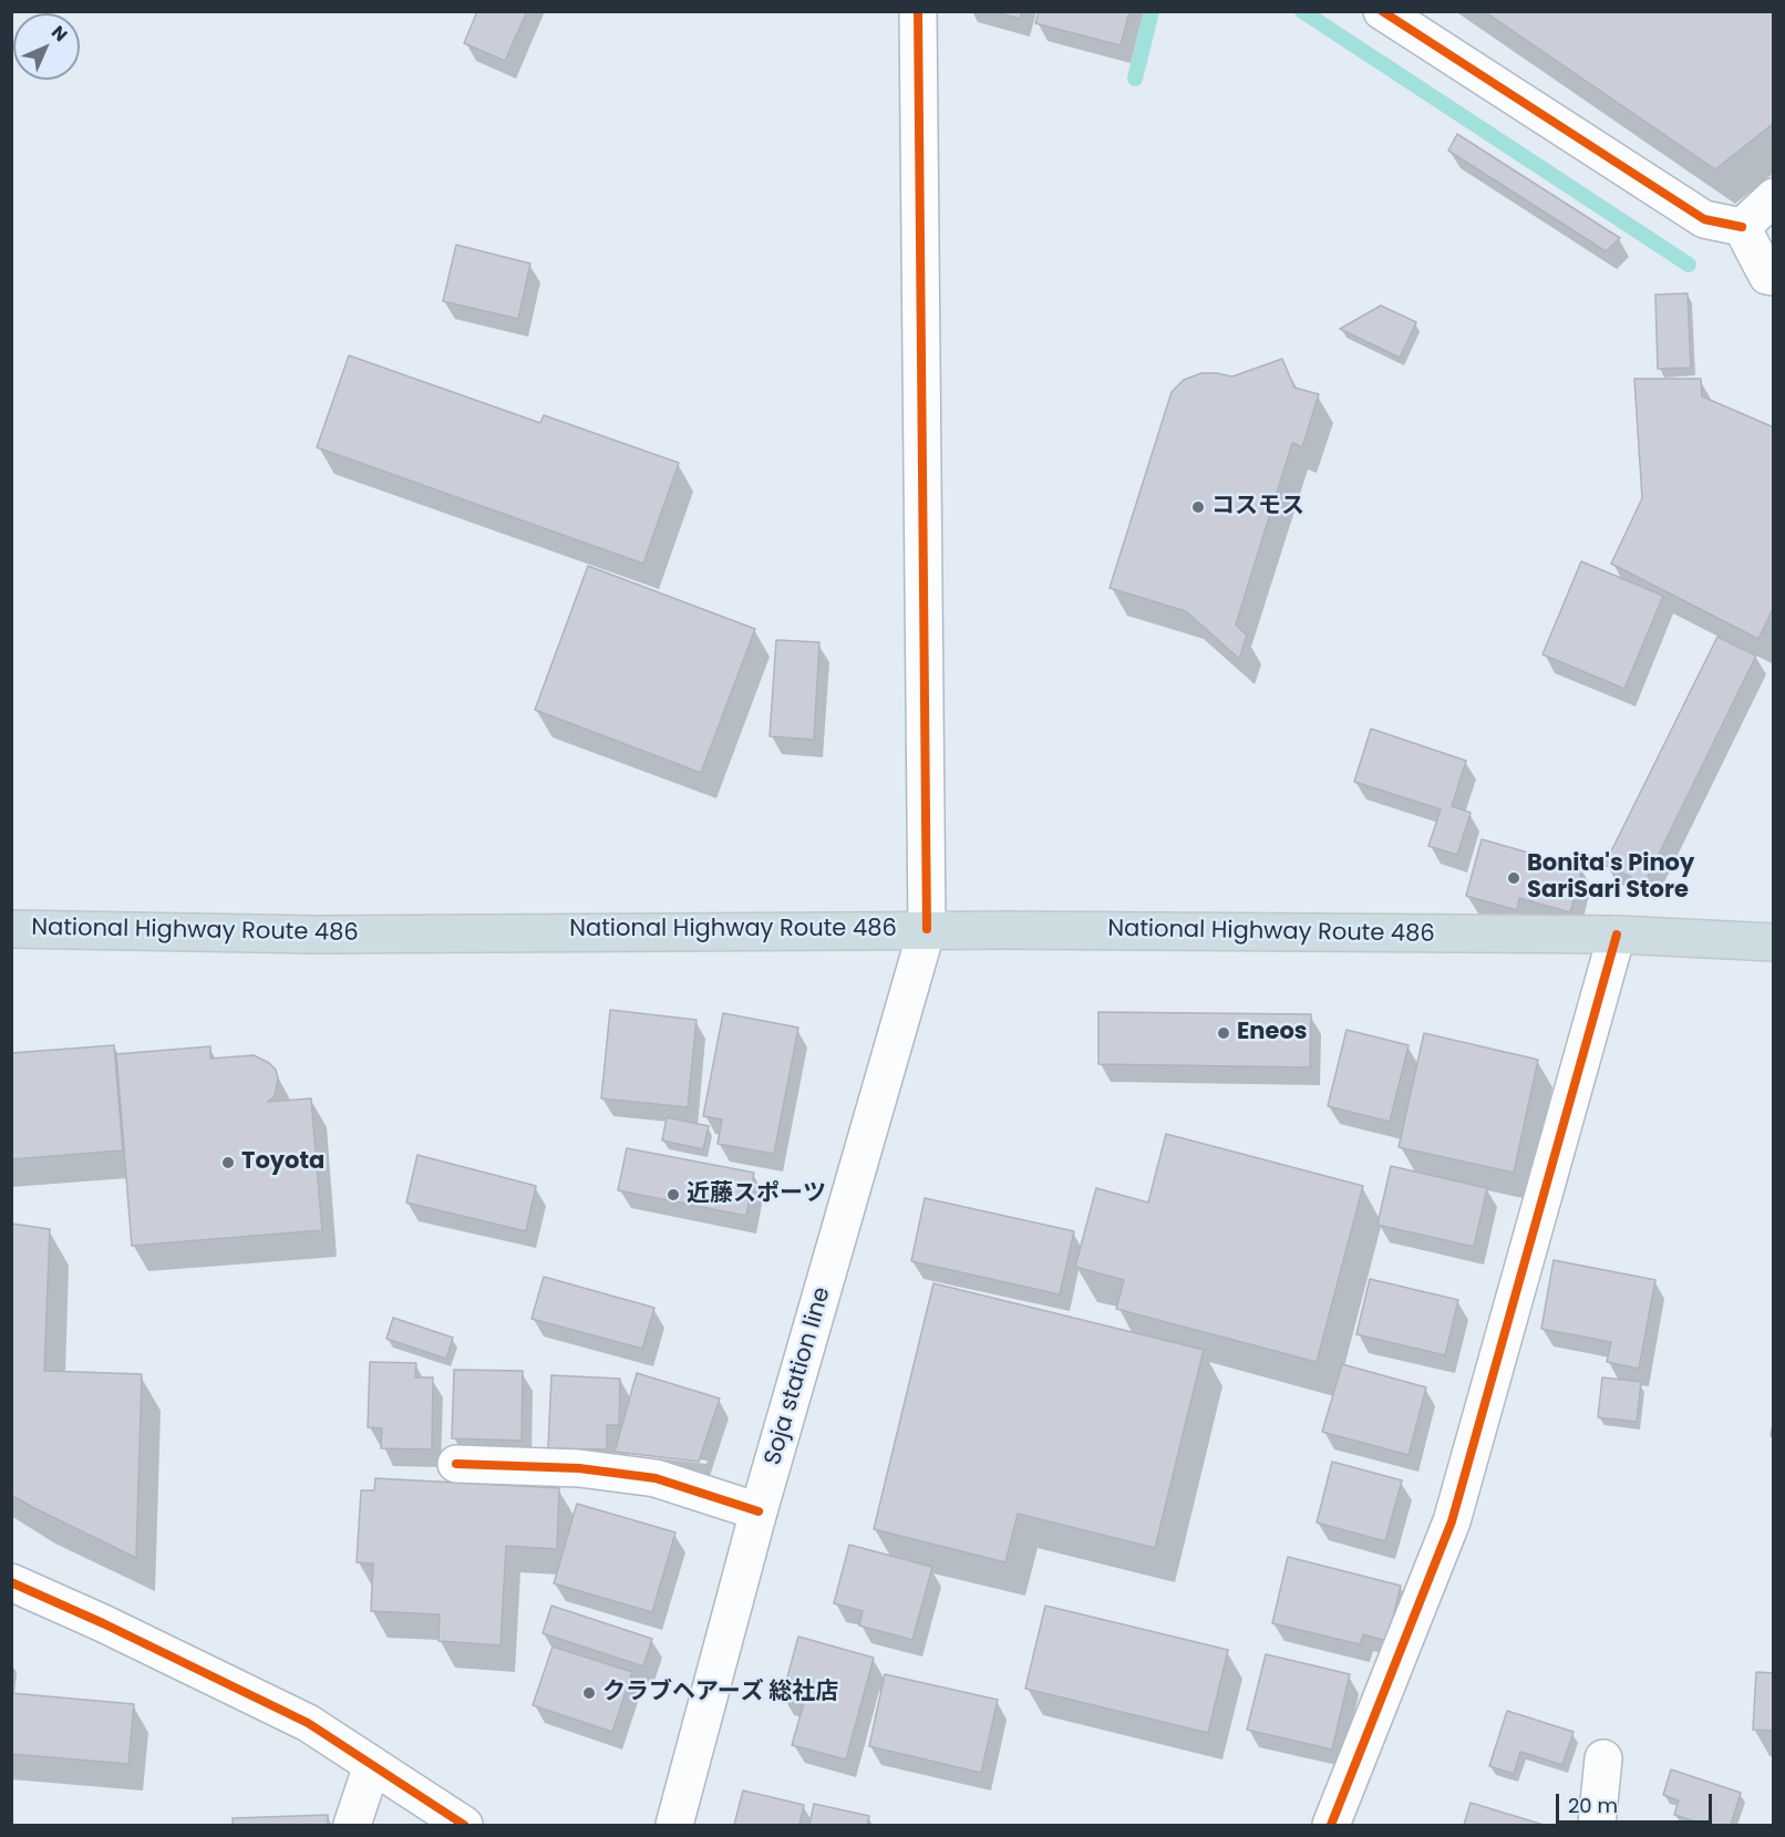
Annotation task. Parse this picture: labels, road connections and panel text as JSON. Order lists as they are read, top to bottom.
{
  "streets": {
    "highway": ["National Highway Route 486"],
    "street": ["Soja station line"]
  },
  "crossings": [
    ["National Highway Route 486", "Soja station line"]
  ],
  "places": [
    "コスモス",
    "Bonita's Pinoy SariSari Store",
    "Eneos",
    "Toyota",
    "近藤スポーツ",
    "クラブヘアーズ 総社店"
  ],
  "scale_bar": "20 m",
  "north": "top right"
}
